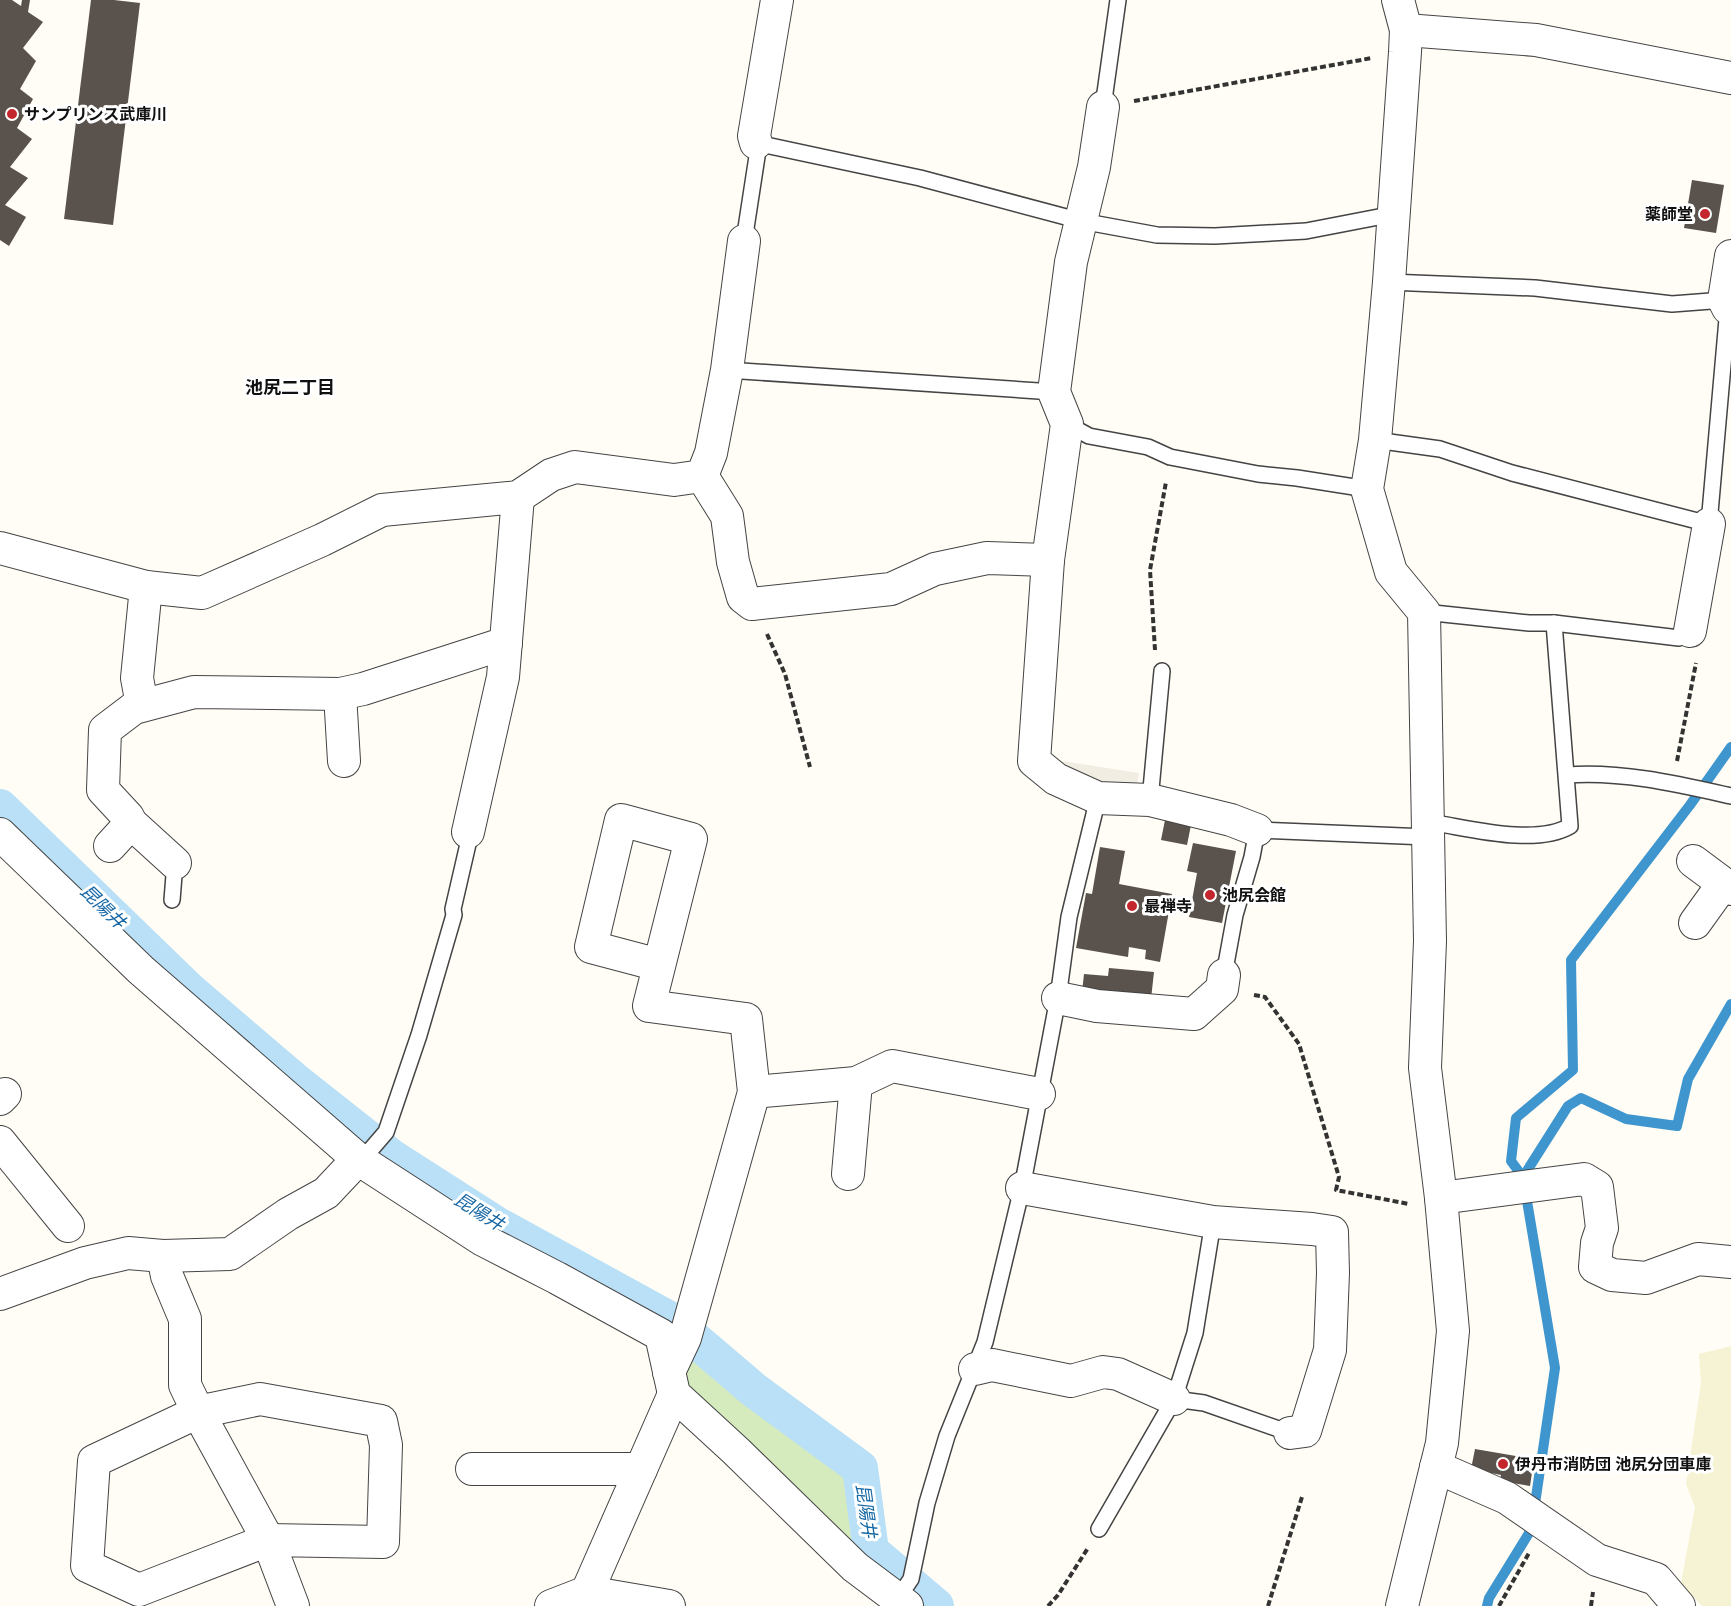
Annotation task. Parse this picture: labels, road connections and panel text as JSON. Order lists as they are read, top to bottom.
{
  "districts": ["池尻二丁目"],
  "water": ["昆陽井"],
  "places": [
    "サンプリンス武庫川",
    "薬師堂",
    "池尻会館",
    "最禅寺",
    "伊丹市消防団 池尻分団車庫"
  ]
}
